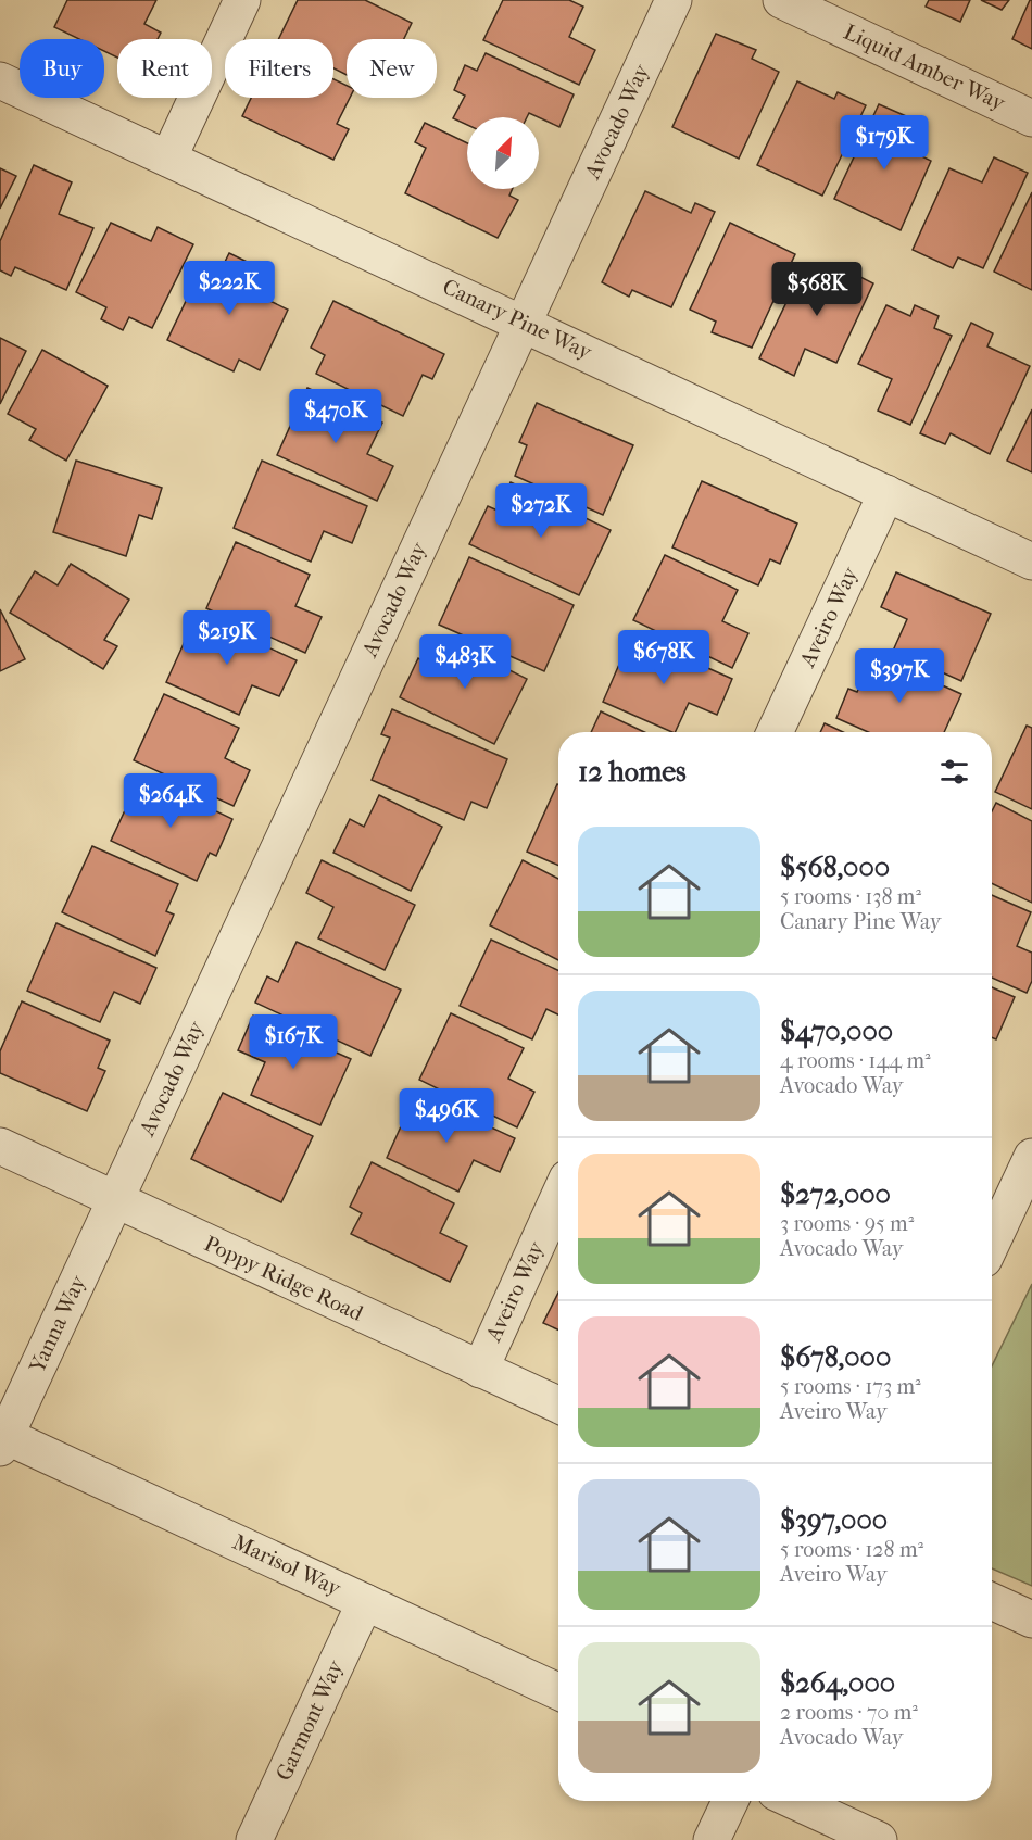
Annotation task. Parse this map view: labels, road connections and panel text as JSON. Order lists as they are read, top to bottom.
{
  "streets": {
    "street": [
      "Liquid Amber Way",
      "Avocado Way",
      "Canary Pine Way",
      "Aveiro Way",
      "Poppy Ridge Road",
      "Yanna Way",
      "Marisol Way",
      "Garmont Way"
    ]
  },
  "crossings": [
    ["Avocado Way", "Canary Pine Way"],
    ["Avocado Way", "Poppy Ridge Road"],
    ["Avocado Way", "Yanna Way"],
    ["Canary Pine Way", "Aveiro Way"],
    ["Aveiro Way", "Poppy Ridge Road"],
    ["Poppy Ridge Road", "Yanna Way"],
    ["Yanna Way", "Marisol Way"],
    ["Marisol Way", "Garmont Way"]
  ],
  "north": "top right",
  "page": {
    "chip": [
      "Buy",
      "Rent",
      "Filters",
      "New"
    ],
    "price": [
      "$179K",
      "$222K",
      "$568K",
      "$470K",
      "$272K",
      "$219K",
      "$678K",
      "$483K",
      "$397K",
      "$264K",
      "$167K",
      "$496K"
    ],
    "heading": "12 homes",
    "list": [
      {
        "name": "$568,000",
        "note": "5 rooms · 138 m² · Canary Pine Way"
      },
      {
        "name": "$470,000",
        "note": "4 rooms · 144 m² · Avocado Way"
      },
      {
        "name": "$272,000",
        "note": "3 rooms · 95 m² · Avocado Way"
      },
      {
        "name": "$678,000",
        "note": "5 rooms · 173 m² · Aveiro Way"
      },
      {
        "name": "$397,000",
        "note": "5 rooms · 128 m² · Aveiro Way"
      },
      {
        "name": "$264,000",
        "note": "2 rooms · 70 m² · Avocado Way"
      }
    ]
  }
}
